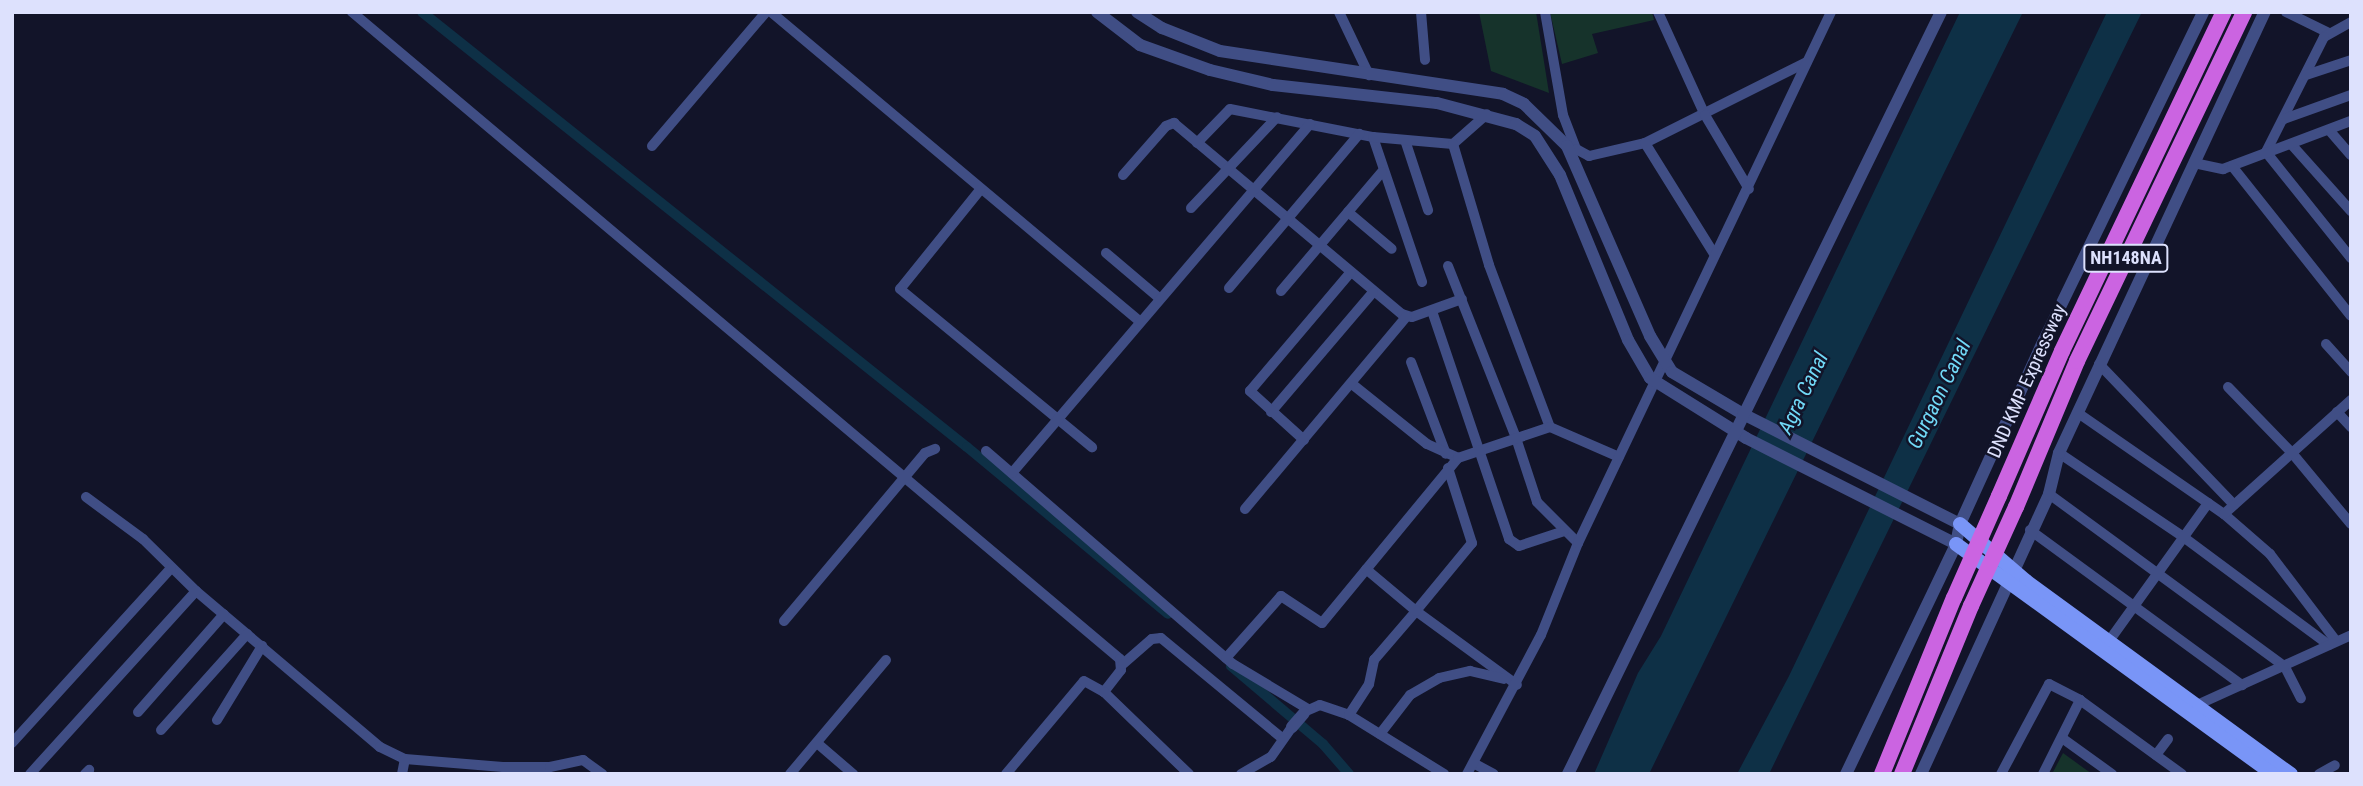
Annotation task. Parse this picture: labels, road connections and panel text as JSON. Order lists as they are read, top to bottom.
{
  "streets": {
    "highway": ["NH148NA", "DND KMP Expressway"]
  },
  "water": ["Agra Canal", "Gurgaon Canal"]
}
